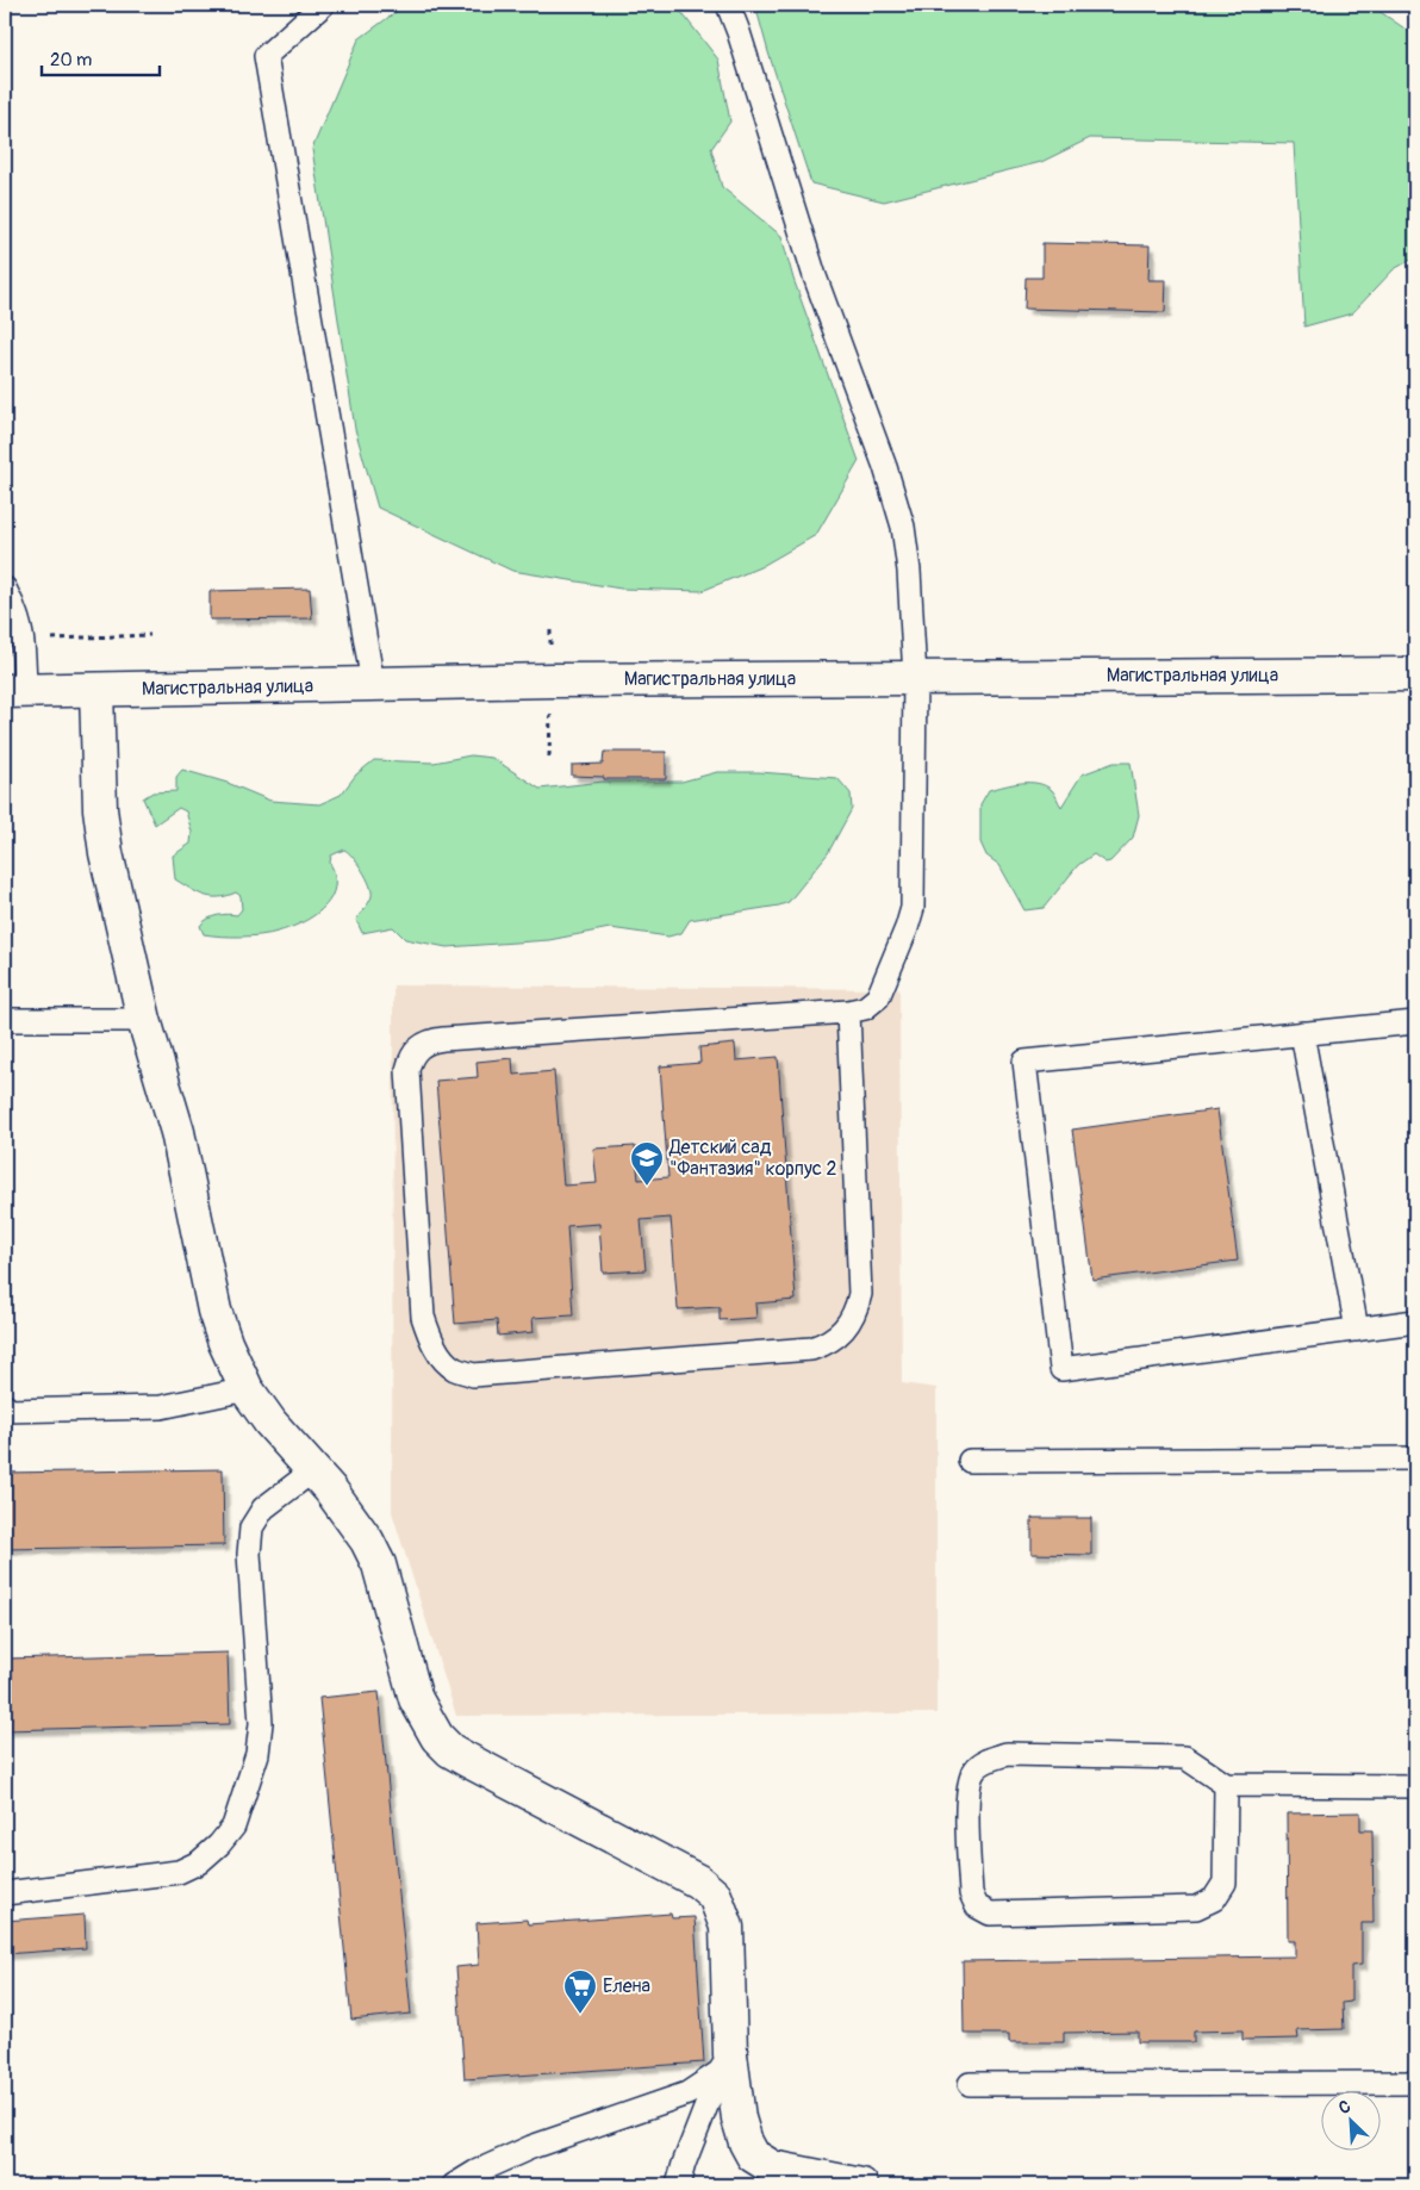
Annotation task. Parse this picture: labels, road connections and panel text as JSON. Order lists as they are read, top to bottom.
{
  "streets": {
    "street": ["Магистральная улица"]
  },
  "places": {
    "school or university": ["Детский сад \"Фантазия\" корпус 2"],
    "supermarket": ["Елена"]
  },
  "scale_bar": "20 m",
  "north": "top left"
}
